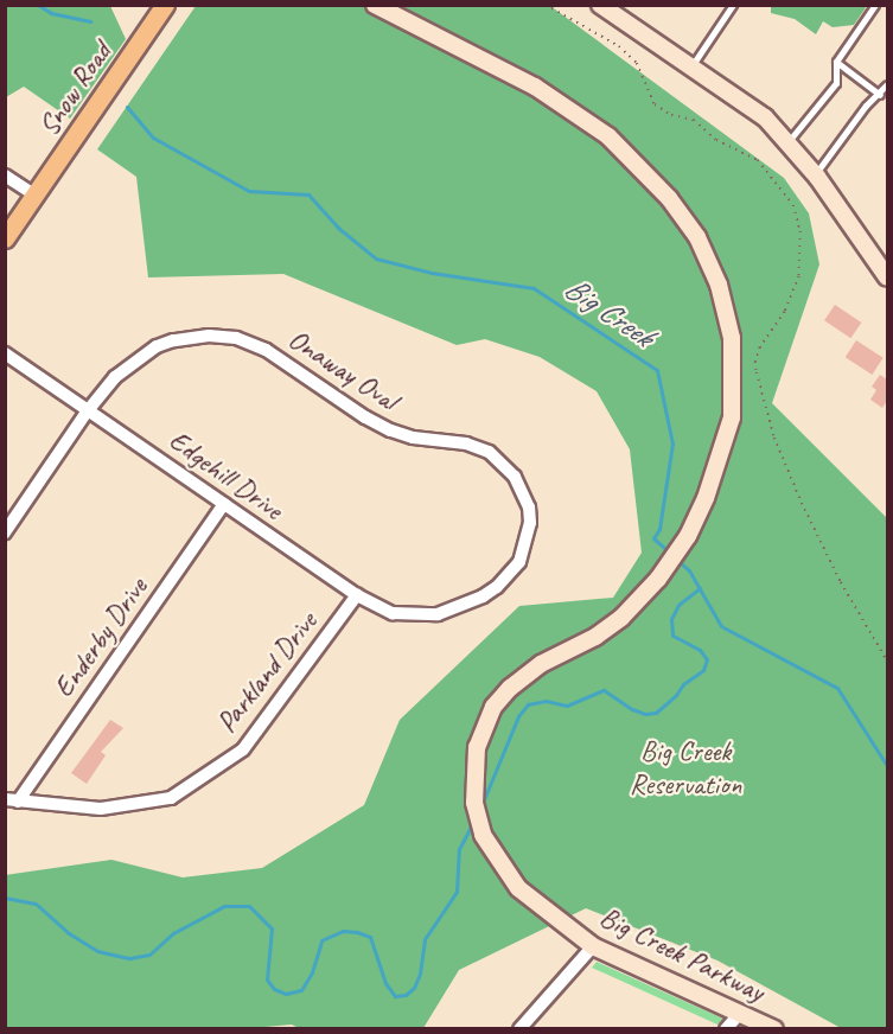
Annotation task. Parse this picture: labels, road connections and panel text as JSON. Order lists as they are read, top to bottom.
{
  "streets": {
    "main road": ["Snow Road"],
    "street": [
      "Onaway Oval",
      "Edgehill Drive",
      "Enderby Drive",
      "Parkland Drive",
      "Big Creek Parkway"
    ]
  },
  "crossings": [
    ["Onaway Oval", "Edgehill Drive"],
    ["Edgehill Drive", "Enderby Drive"],
    ["Edgehill Drive", "Parkland Drive"],
    ["Enderby Drive", "Parkland Drive"]
  ],
  "water": ["Big Creek"],
  "parks": ["Big Creek Reservation"]
}
